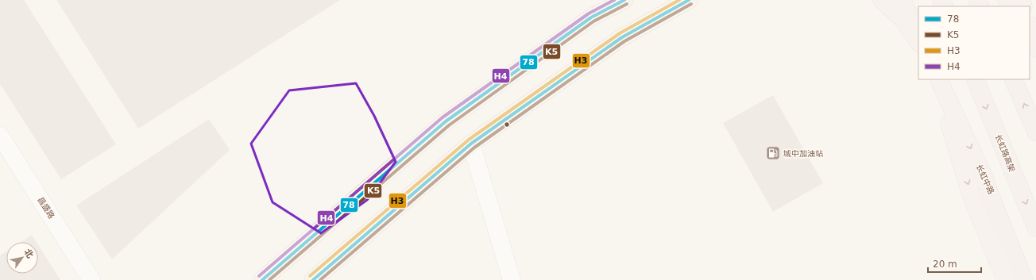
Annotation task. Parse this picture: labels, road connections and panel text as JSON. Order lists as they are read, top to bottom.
{
  "streets": {
    "highway": ["长虹路高架"],
    "main road": ["长虹中路"],
    "street": ["昌盛路"]
  },
  "places": {
    "fuel station": ["城中加油站"]
  },
  "lines": [
    "transit line 78",
    "transit line H3",
    "transit line H4",
    "transit line K5"
  ],
  "legend": [
    "78",
    "K5",
    "H3",
    "H4"
  ],
  "scale_bar": "20 m",
  "north": "top right"
}
